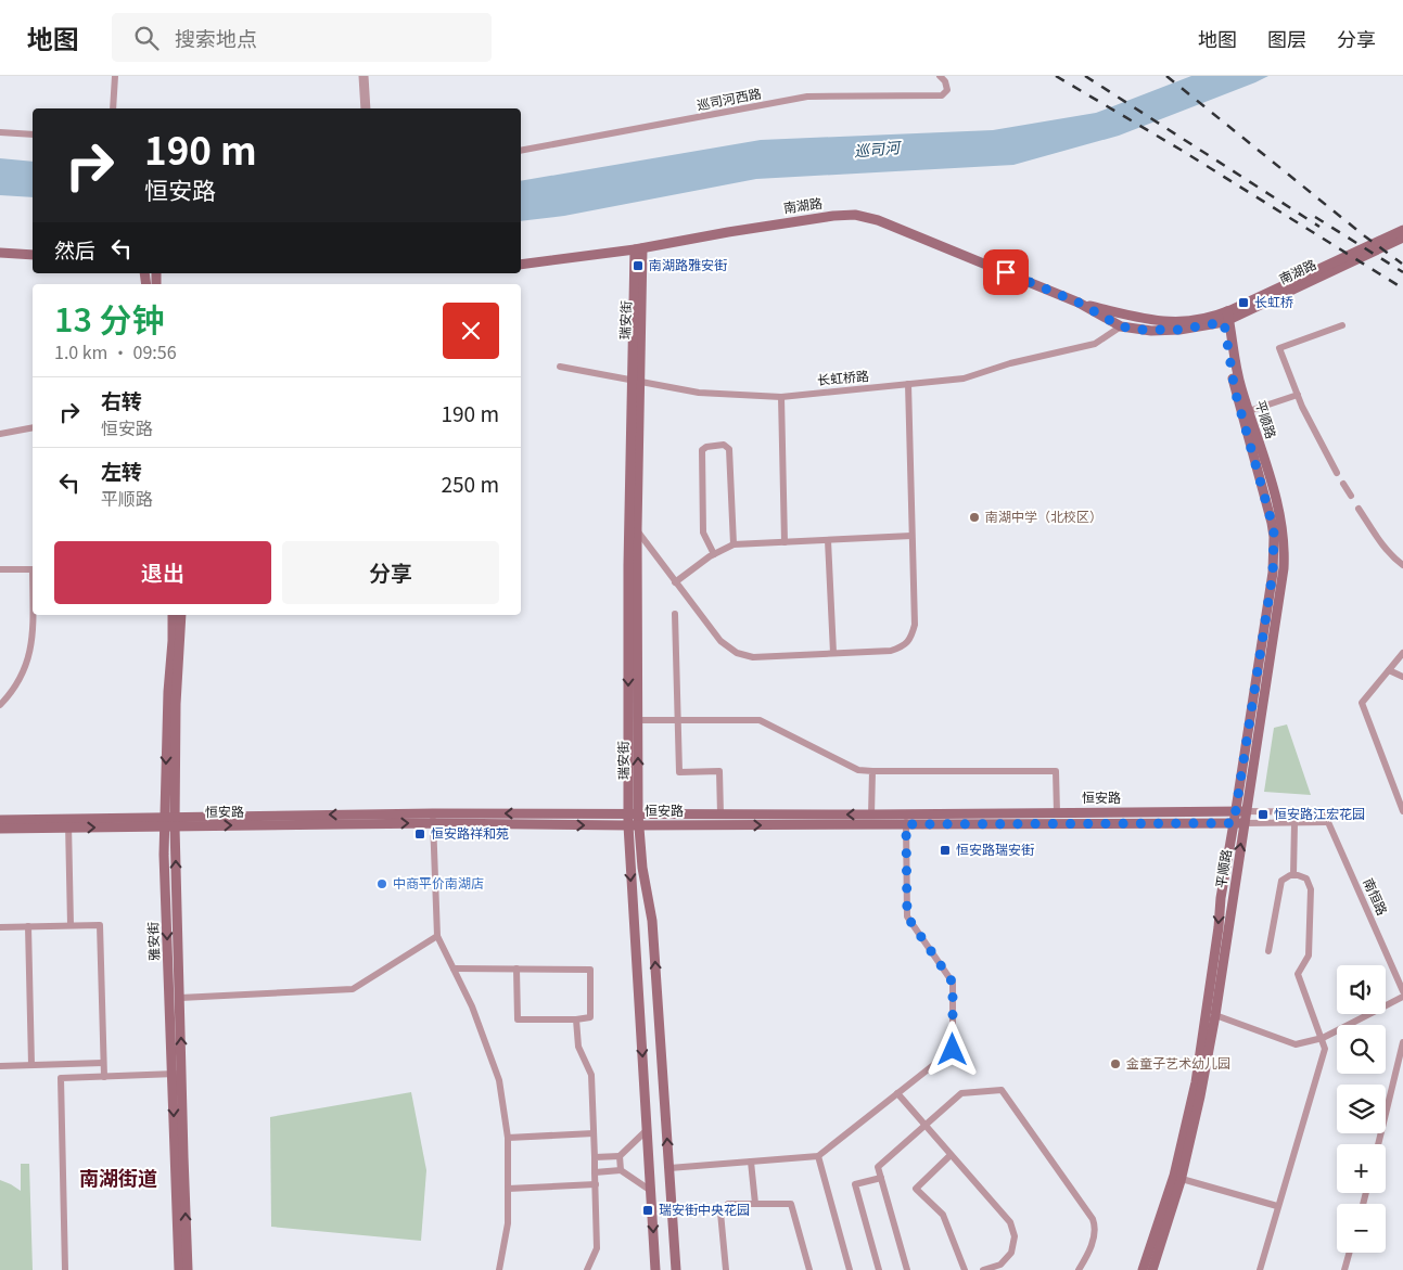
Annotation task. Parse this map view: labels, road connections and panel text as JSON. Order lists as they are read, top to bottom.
{
  "streets": {
    "main road": [
      "南湖路",
      "瑞安街",
      "平顺路",
      "恒安路",
      "雅安街"
    ],
    "street": ["巡司河西路", "长虹桥路", "南恒路"]
  },
  "crossings": [
    ["南湖路", "瑞安街"],
    ["南湖路", "长虹桥路"],
    ["南湖路", "平顺路"],
    ["瑞安街", "长虹桥路"],
    ["瑞安街", "恒安路"],
    ["平顺路", "恒安路"],
    ["恒安路", "南恒路"],
    ["恒安路", "雅安街"]
  ],
  "districts": ["南湖街道"],
  "water": ["巡司河"],
  "places": {
    "transit": [
      "南湖路雅安街",
      "长虹桥",
      "恒安路江宏花园",
      "恒安路祥和苑",
      "恒安路瑞安街",
      "瑞安街中央花园"
    ],
    "other": ["南湖中学（北校区）", "中商平价南湖店", "金童子艺术幼儿园"]
  },
  "page": {
    "header": "地图",
    "search": "搜索地点",
    "nav": ["地图", "图层", "分享"],
    "turn": ["190 m", "恒安路"],
    "then": "然后",
    "heading": ["13 分钟", "1.0 km · 09:56"],
    "list": [
      {
        "name": "右转",
        "note": "恒安路",
        "value": "190 m"
      },
      {
        "name": "左转",
        "note": "平顺路",
        "value": "250 m"
      }
    ],
    "buttons": ["退出", "分享"],
    "map_buttons": ["+", "−"]
  }
}
